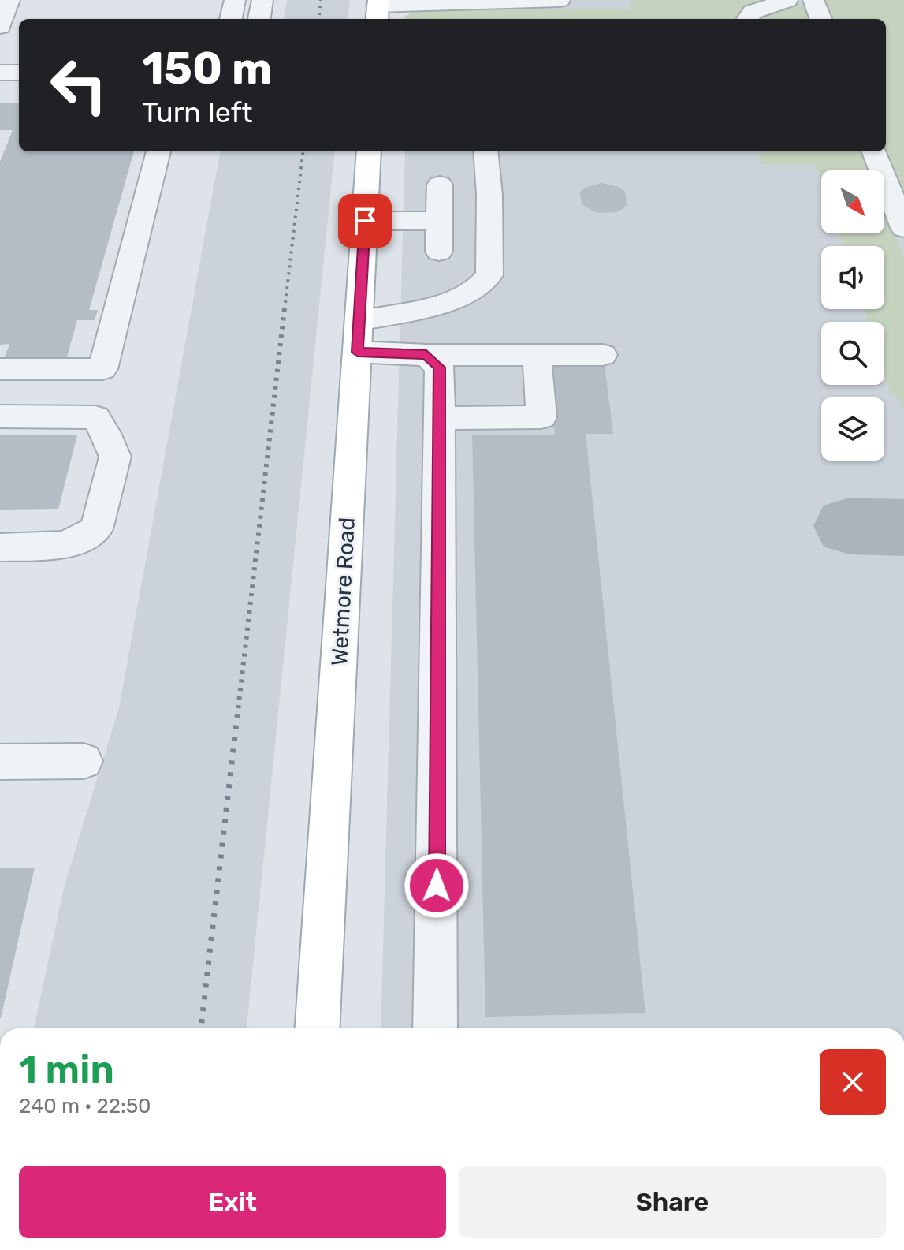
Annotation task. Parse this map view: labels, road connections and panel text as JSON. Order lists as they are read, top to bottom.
{
  "streets": {
    "main road": ["Wetmore Road"]
  },
  "north": "bottom right",
  "page": {
    "turn": ["150 m", "Turn left"],
    "heading": ["1 min", "240 m · 22:50"],
    "buttons": ["Exit", "Share"]
  }
}
